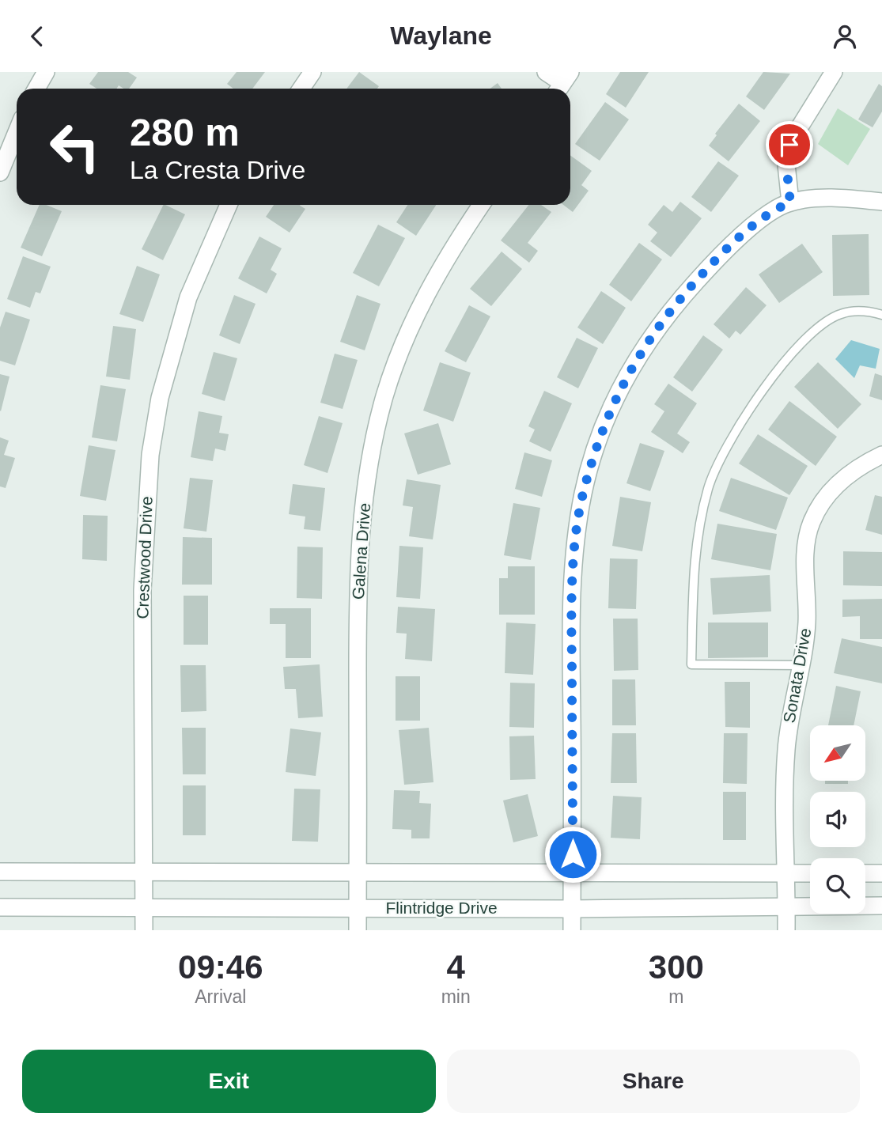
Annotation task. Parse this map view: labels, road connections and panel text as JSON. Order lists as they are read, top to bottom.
{
  "streets": {
    "street": [
      "Galena Drive",
      "Crestwood Drive",
      "Sonata Drive",
      "Flintridge Drive"
    ]
  },
  "crossings": [
    ["Galena Drive", "Flintridge Drive"],
    ["Crestwood Drive", "Flintridge Drive"],
    ["Sonata Drive", "Flintridge Drive"]
  ],
  "north": "bottom left",
  "page": {
    "header": "Waylane",
    "turn": ["280 m", "La Cresta Drive"],
    "eta": [
      "09:46",
      "Arrival",
      "4",
      "min",
      "300",
      "m"
    ],
    "buttons": ["Exit", "Share"]
  }
}
